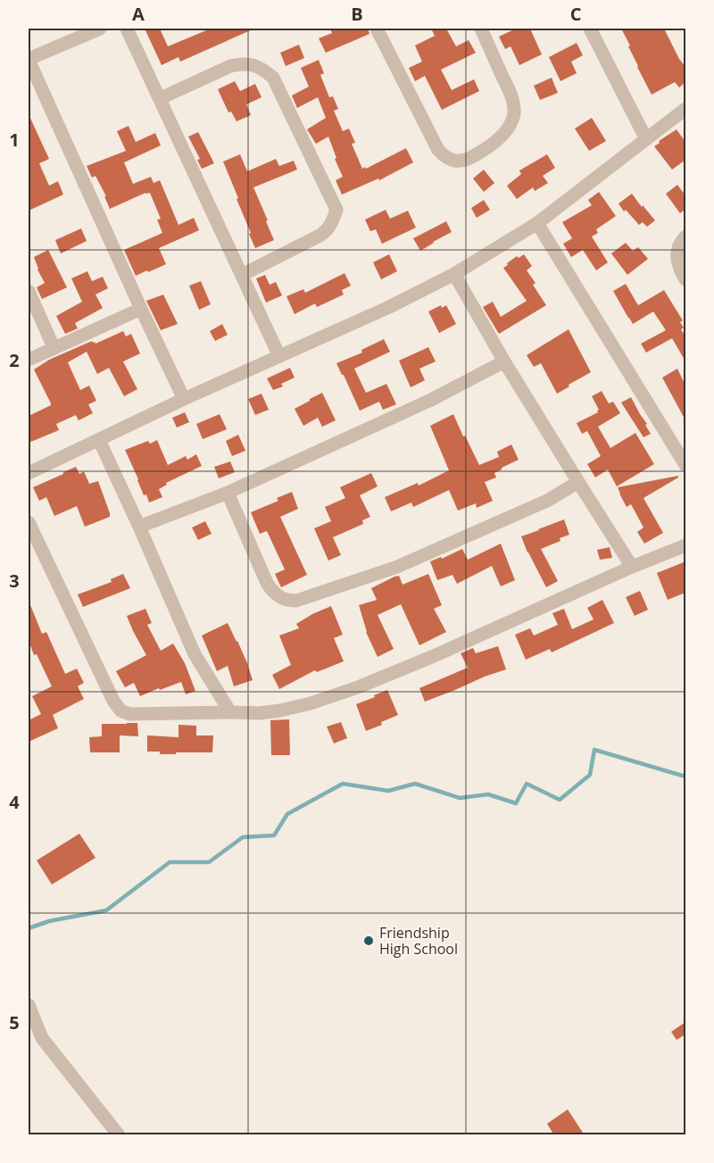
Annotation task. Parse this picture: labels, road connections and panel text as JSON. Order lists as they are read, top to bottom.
{
  "places": ["Friendship High School"],
  "grid": {
    "columns": ["A", "B", "C"],
    "rows": [
      "1",
      "2",
      "3",
      "4",
      "5"
    ]
  }
}
